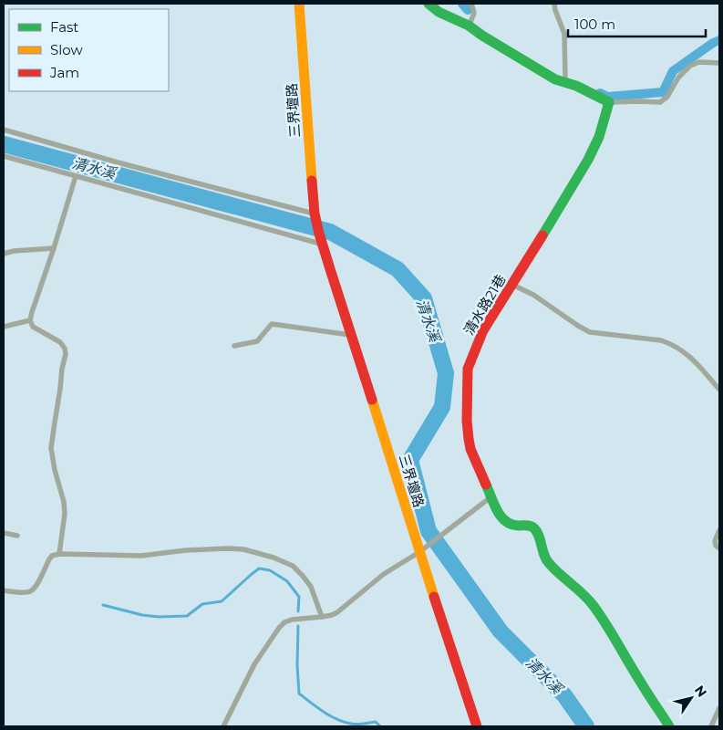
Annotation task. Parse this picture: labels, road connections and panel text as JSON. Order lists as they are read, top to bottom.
{
  "streets": {
    "street": ["三界壇路", "清水路21巷"]
  },
  "water": ["清水溪"],
  "legend": ["Fast", "Slow", "Jam"],
  "scale_bar": "100 m",
  "north": "top right"
}
